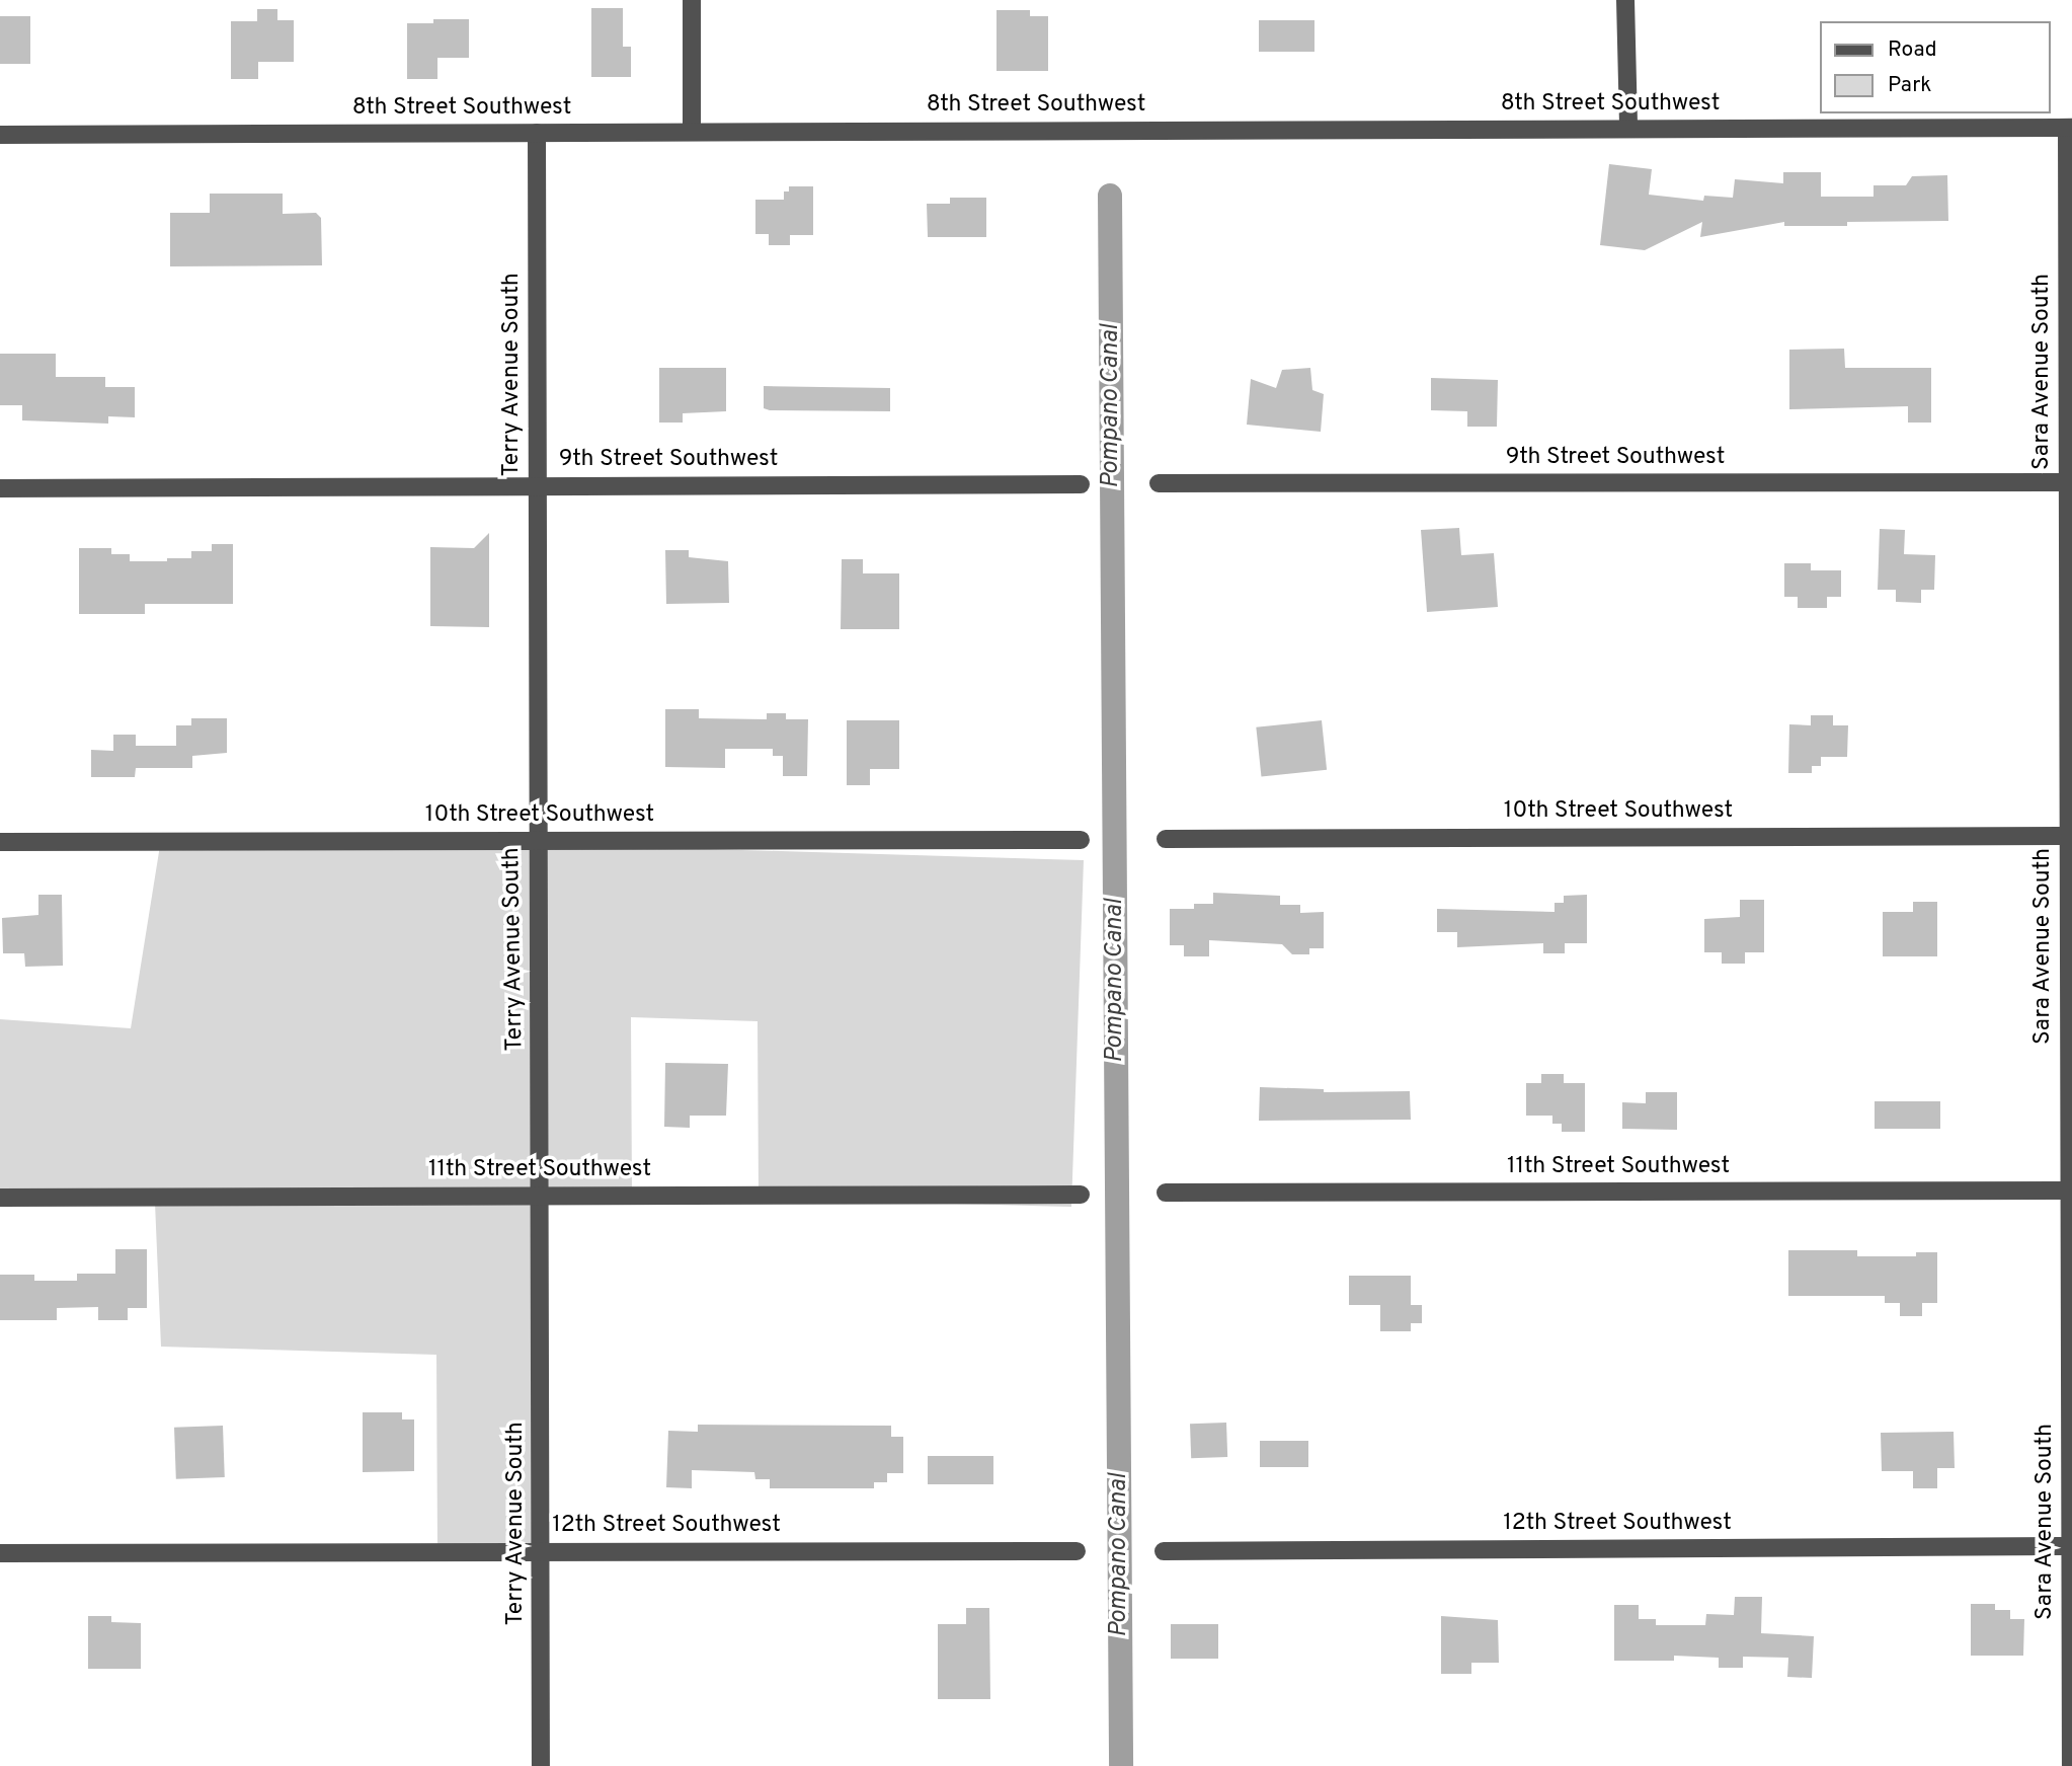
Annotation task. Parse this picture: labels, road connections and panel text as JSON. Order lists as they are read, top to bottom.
{
  "streets": {
    "street": [
      "8th Street Southwest",
      "Sara Avenue South",
      "Terry Avenue South",
      "9th Street Southwest",
      "10th Street Southwest",
      "11th Street Southwest",
      "12th Street Southwest"
    ]
  },
  "crossings": [
    ["8th Street Southwest", "Sara Avenue South"],
    ["8th Street Southwest", "Terry Avenue South"],
    ["Sara Avenue South", "9th Street Southwest"],
    ["Sara Avenue South", "10th Street Southwest"],
    ["Sara Avenue South", "11th Street Southwest"],
    ["Sara Avenue South", "12th Street Southwest"],
    ["Terry Avenue South", "9th Street Southwest"],
    ["Terry Avenue South", "10th Street Southwest"],
    ["Terry Avenue South", "11th Street Southwest"],
    ["Terry Avenue South", "12th Street Southwest"]
  ],
  "water": ["Pompano Canal"],
  "legend": ["Road", "Park"]
}
